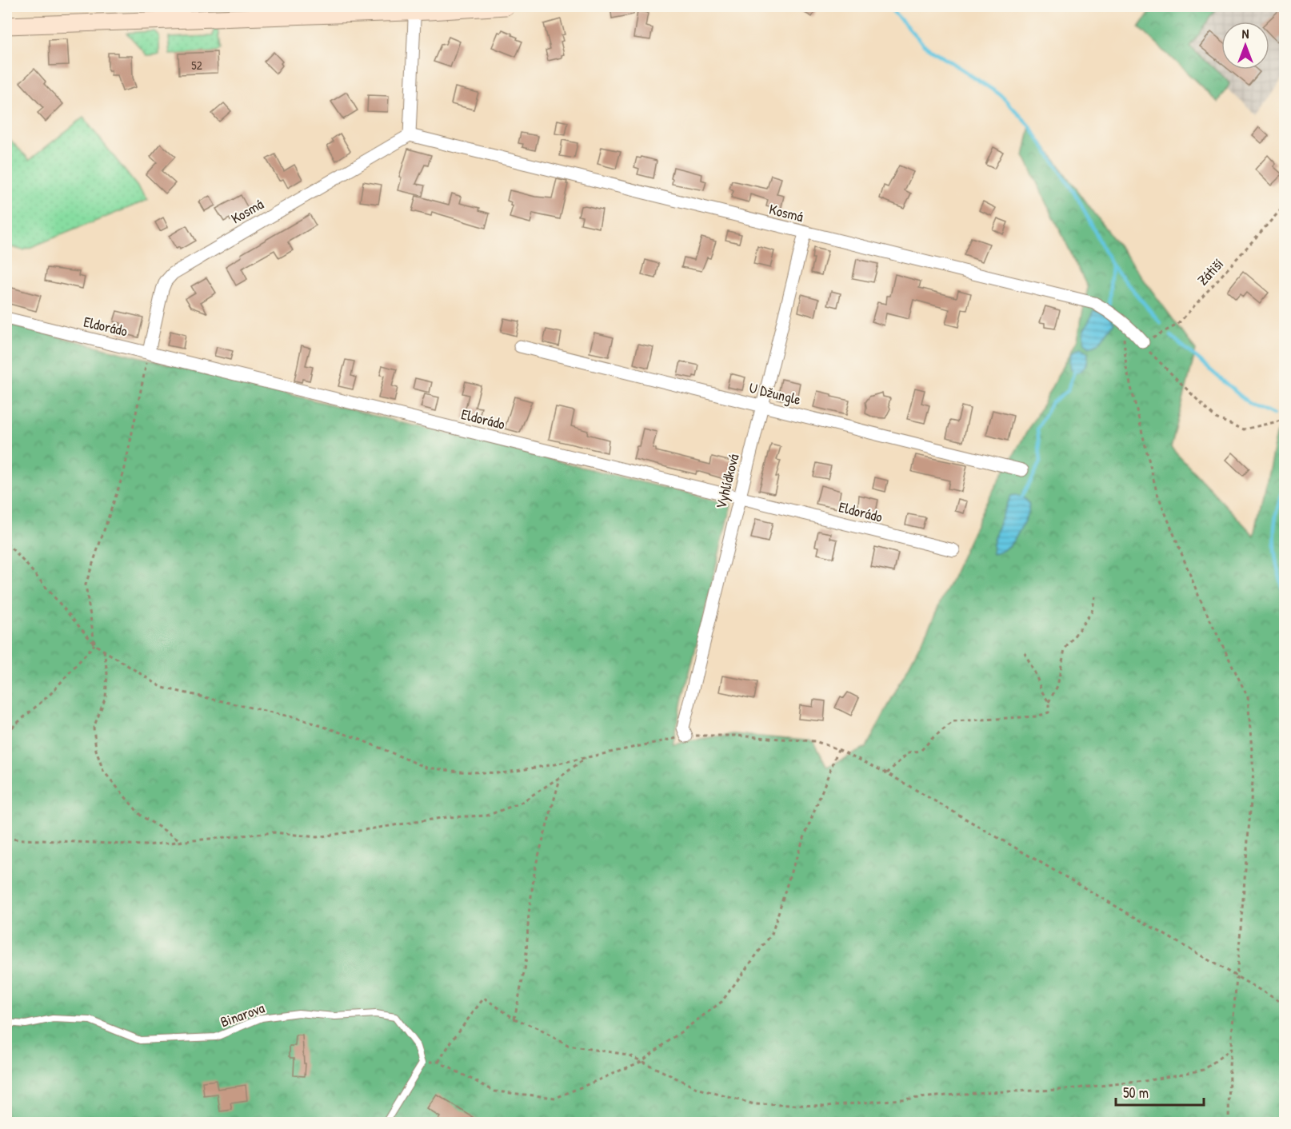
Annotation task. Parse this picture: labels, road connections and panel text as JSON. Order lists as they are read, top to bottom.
{
  "streets": {
    "street": [
      "Kosmá",
      "Eldorádo",
      "U Džungle",
      "Vyhlídková"
    ],
    "lane": ["Binarova"],
    "path": ["Zátiší"]
  },
  "crossings": [
    ["Kosmá", "Zátiší"],
    ["Kosmá", "Eldorádo"],
    ["Kosmá", "Vyhlídková"],
    ["Eldorádo", "Vyhlídková"],
    ["U Džungle", "Vyhlídková"]
  ],
  "house_numbers": ["52"],
  "scale_bar": "50 m",
  "north": "top"
}
